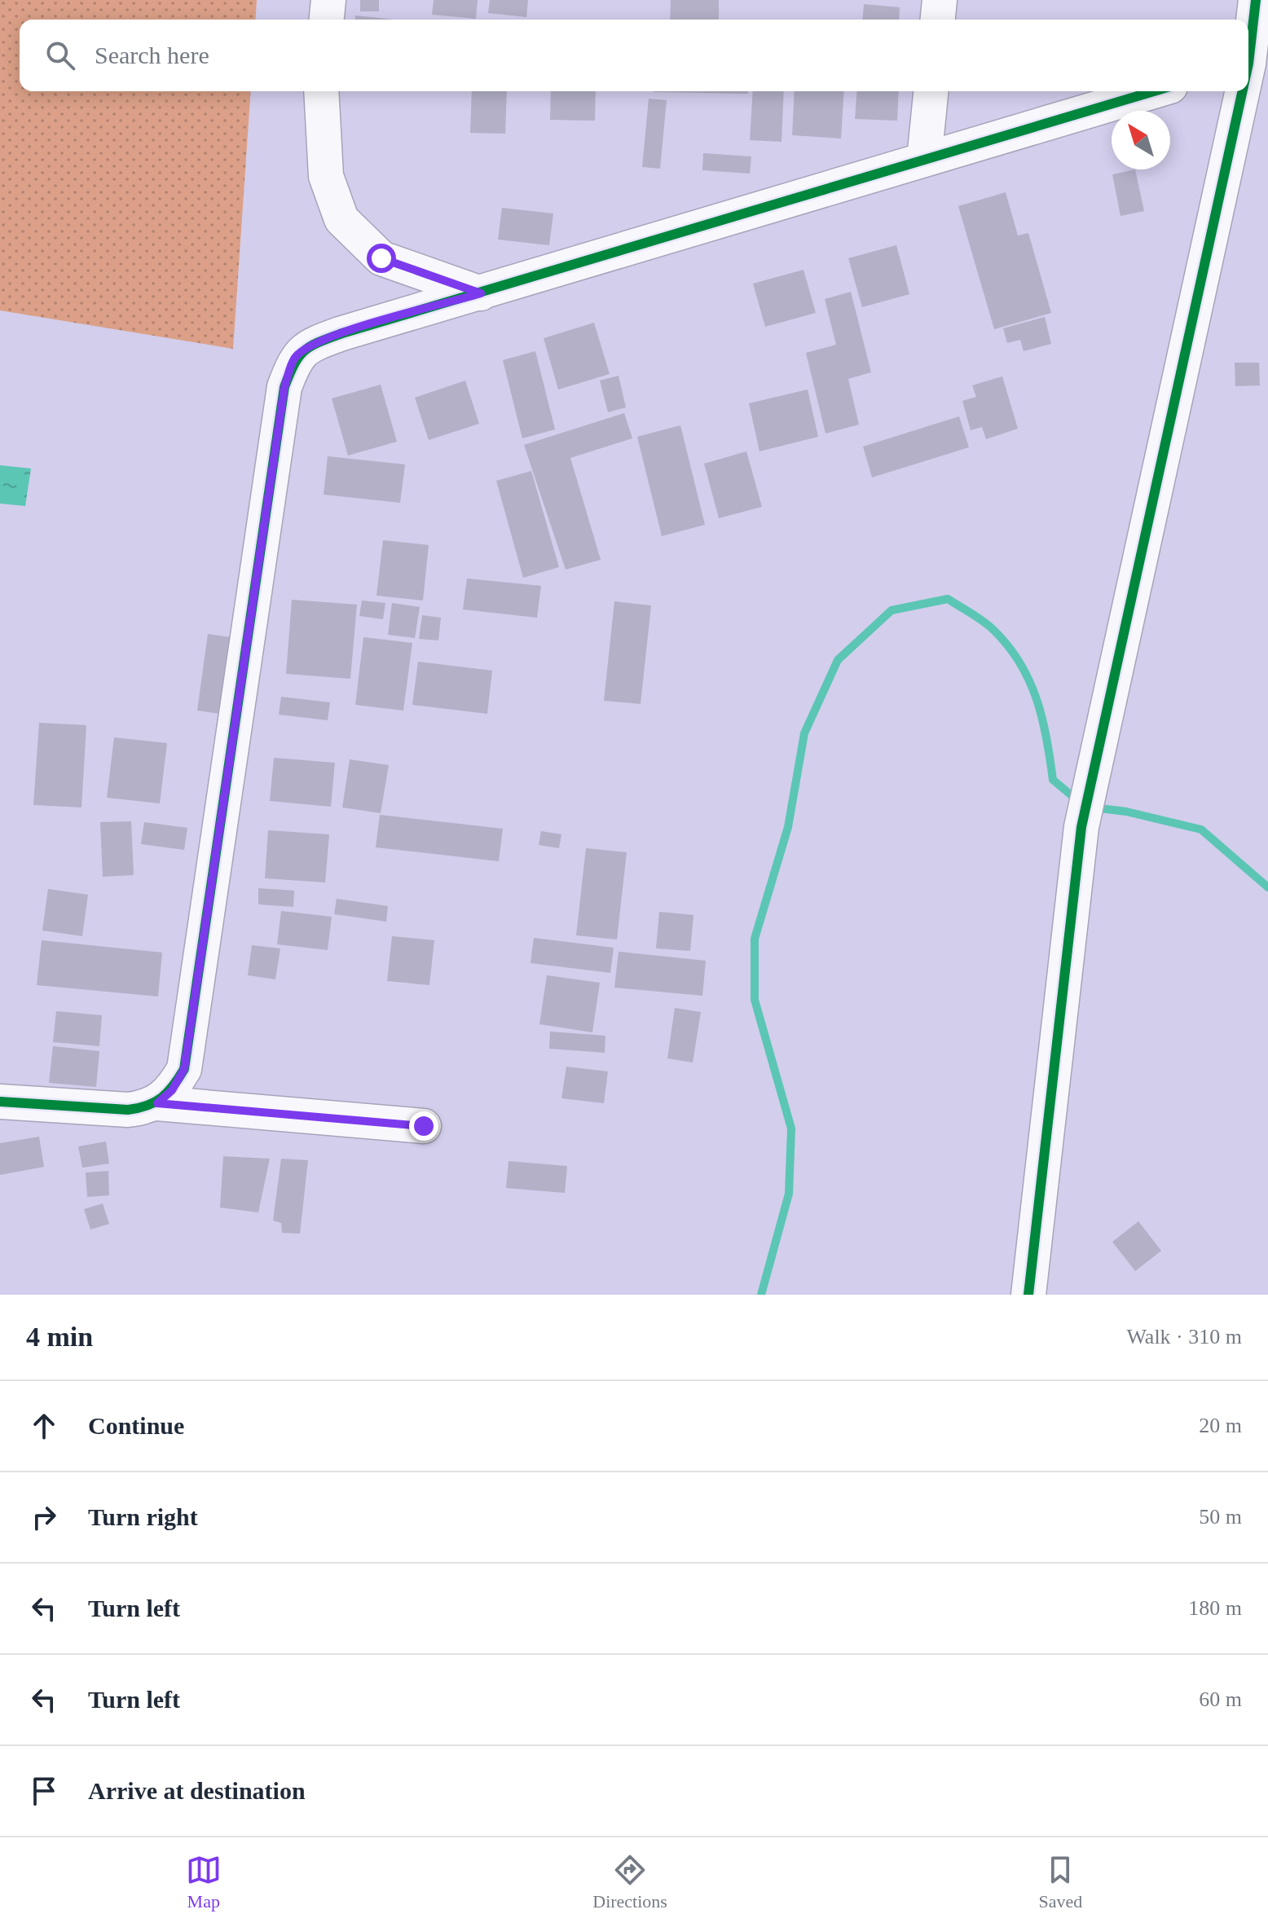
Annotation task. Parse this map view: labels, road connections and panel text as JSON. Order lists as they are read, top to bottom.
{
  "north": "top left",
  "page": {
    "search": "Search here",
    "heading": ["4 min", "Walk · 310 m"],
    "list": [
      ["Continue", "20 m"],
      ["Turn right", "50 m"],
      ["Turn left", "180 m"],
      ["Turn left", "60 m"],
      "Arrive at destination"
    ],
    "nav": ["Map", "Directions", "Saved"]
  }
}
